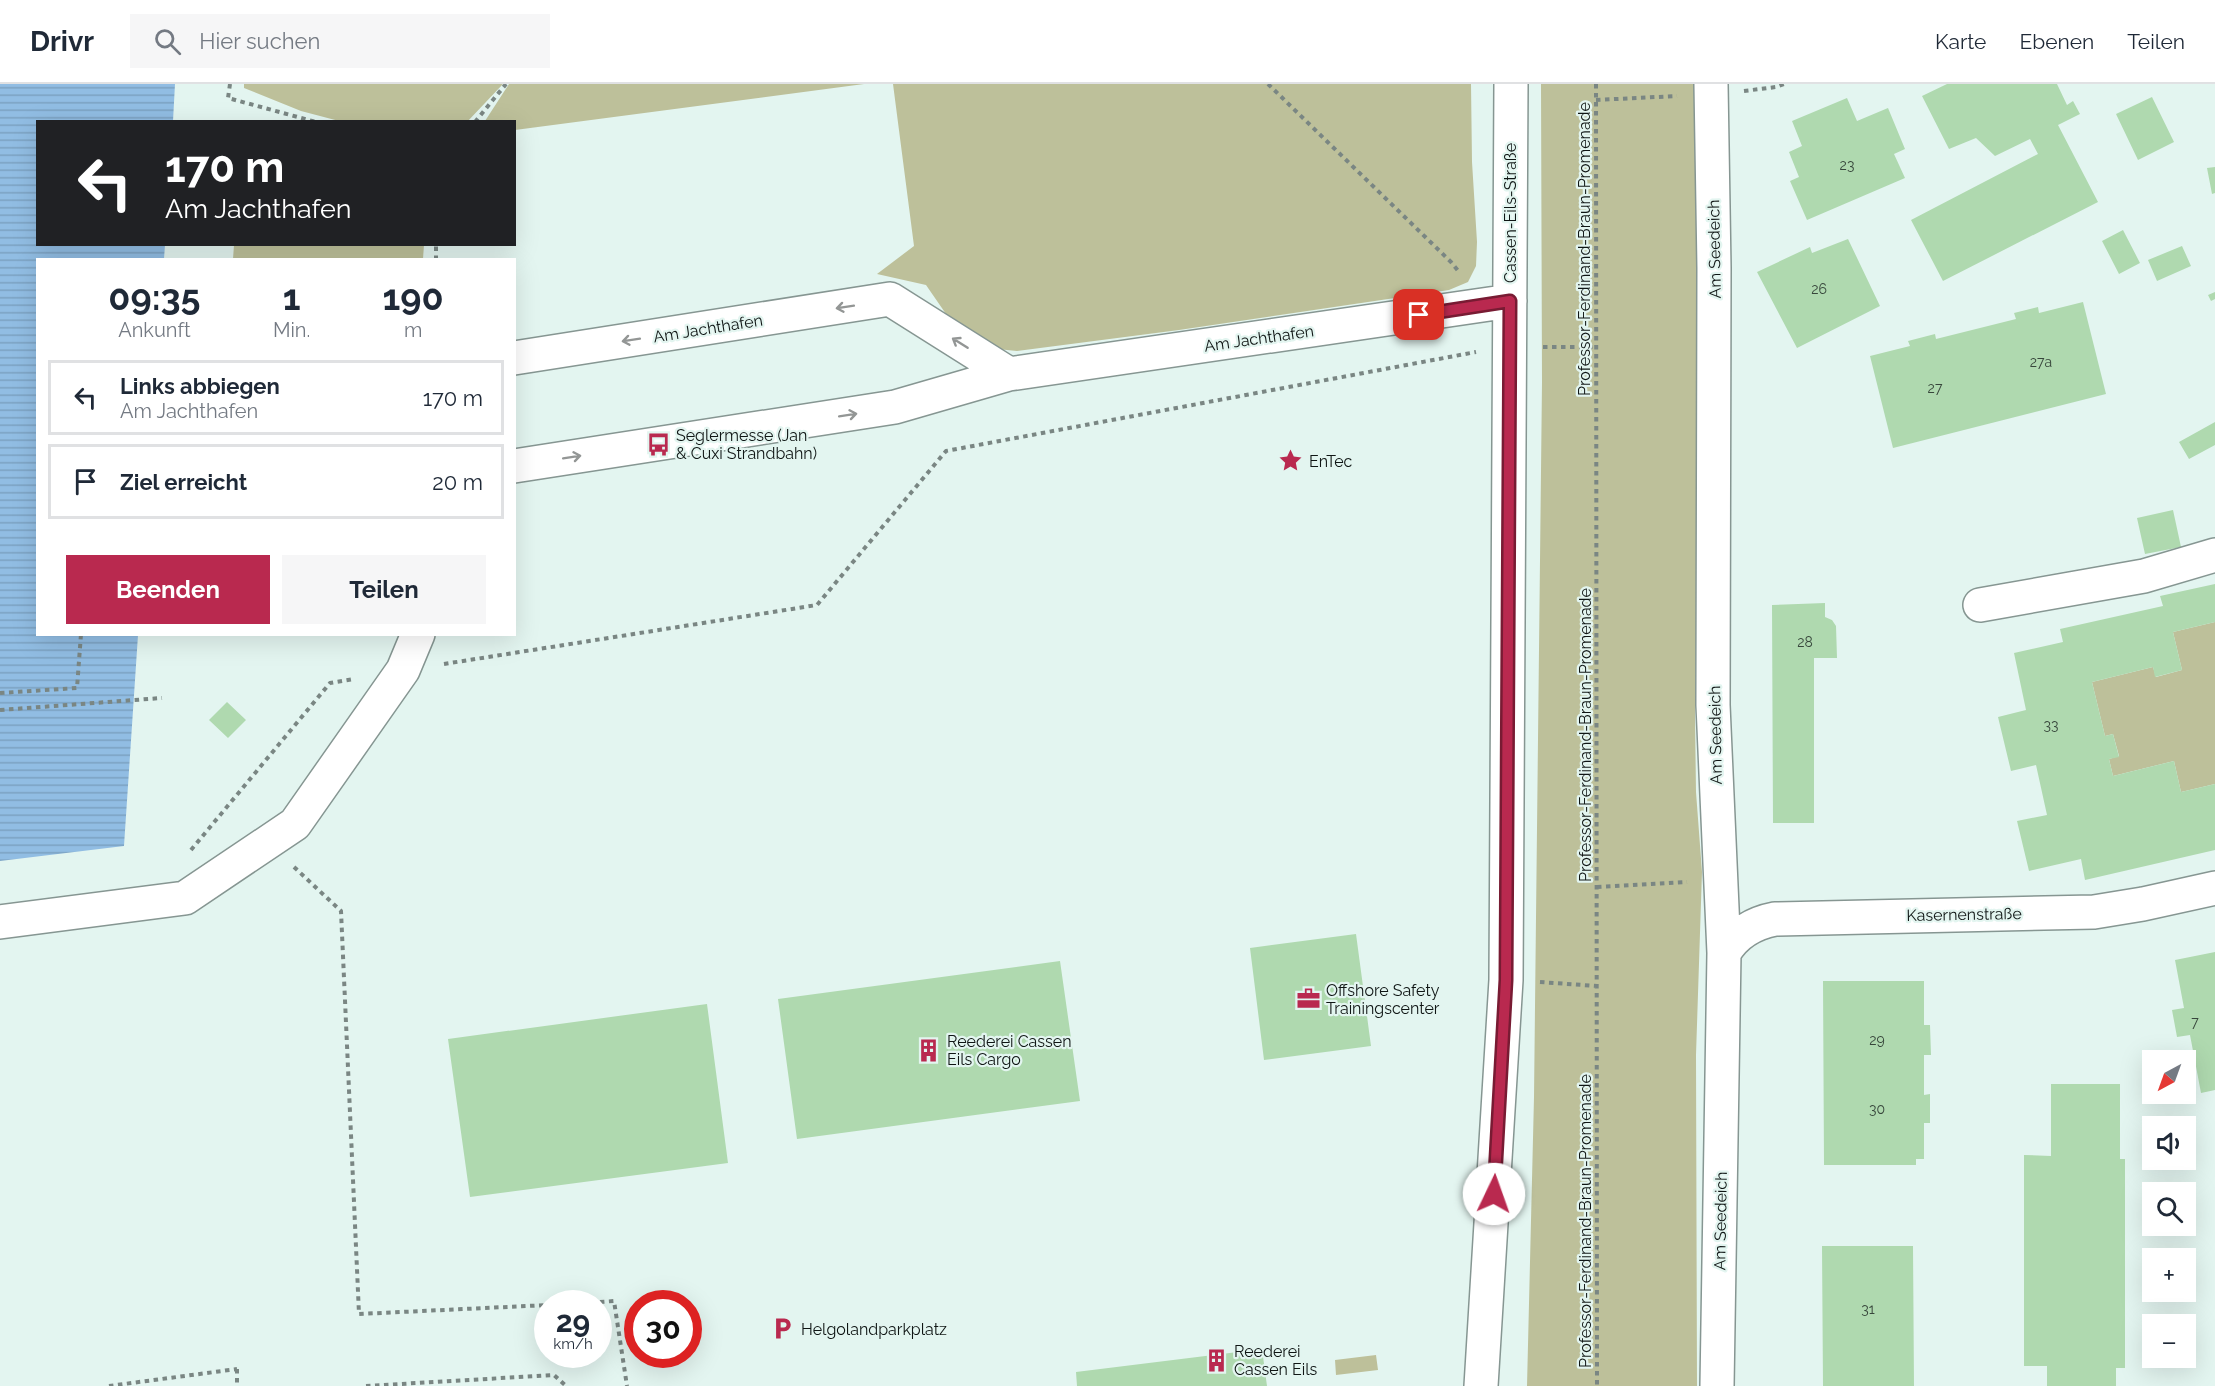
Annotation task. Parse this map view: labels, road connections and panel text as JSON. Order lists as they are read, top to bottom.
{
  "streets": {
    "street": [
      "Cassen-Eils-Straße",
      "Am Seedeich",
      "Am Jachthafen",
      "Kasernenstraße"
    ],
    "path": ["Professor-Ferdinand-Braun-Promenade"]
  },
  "crossings": [
    ["Cassen-Eils-Straße", "Am Jachthafen"],
    ["Am Seedeich", "Kasernenstraße"]
  ],
  "places": {
    "bus stop": ["Seglermesse (Jan & Cuxi Strandbahn)"],
    "place": ["EnTec"],
    "office": ["Offshore Safety Trainingscenter"],
    "building": ["Reederei Cassen Eils Cargo", "Reederei Cassen Eils"],
    "parking": ["Helgolandparkplatz"]
  },
  "house_numbers": [
    "23",
    "26",
    "27a",
    "27",
    "28",
    "33",
    "7",
    "29",
    "30",
    "31"
  ],
  "north": "bottom left",
  "page": {
    "header": "Drivr",
    "search": "Hier suchen",
    "nav": ["Karte", "Ebenen", "Teilen"],
    "turn": ["170 m", "Am Jachthafen"],
    "eta": [
      "09:35",
      "Ankunft",
      "1",
      "Min.",
      "190",
      "m"
    ],
    "list": [
      {
        "name": "Links abbiegen",
        "note": "Am Jachthafen",
        "value": "170 m"
      },
      {
        "name": "Ziel erreicht",
        "value": "20 m"
      }
    ],
    "buttons": ["Beenden", "Teilen"],
    "map_buttons": ["+", "−"],
    "speed": "29 km/h",
    "limit": "30"
  }
}
